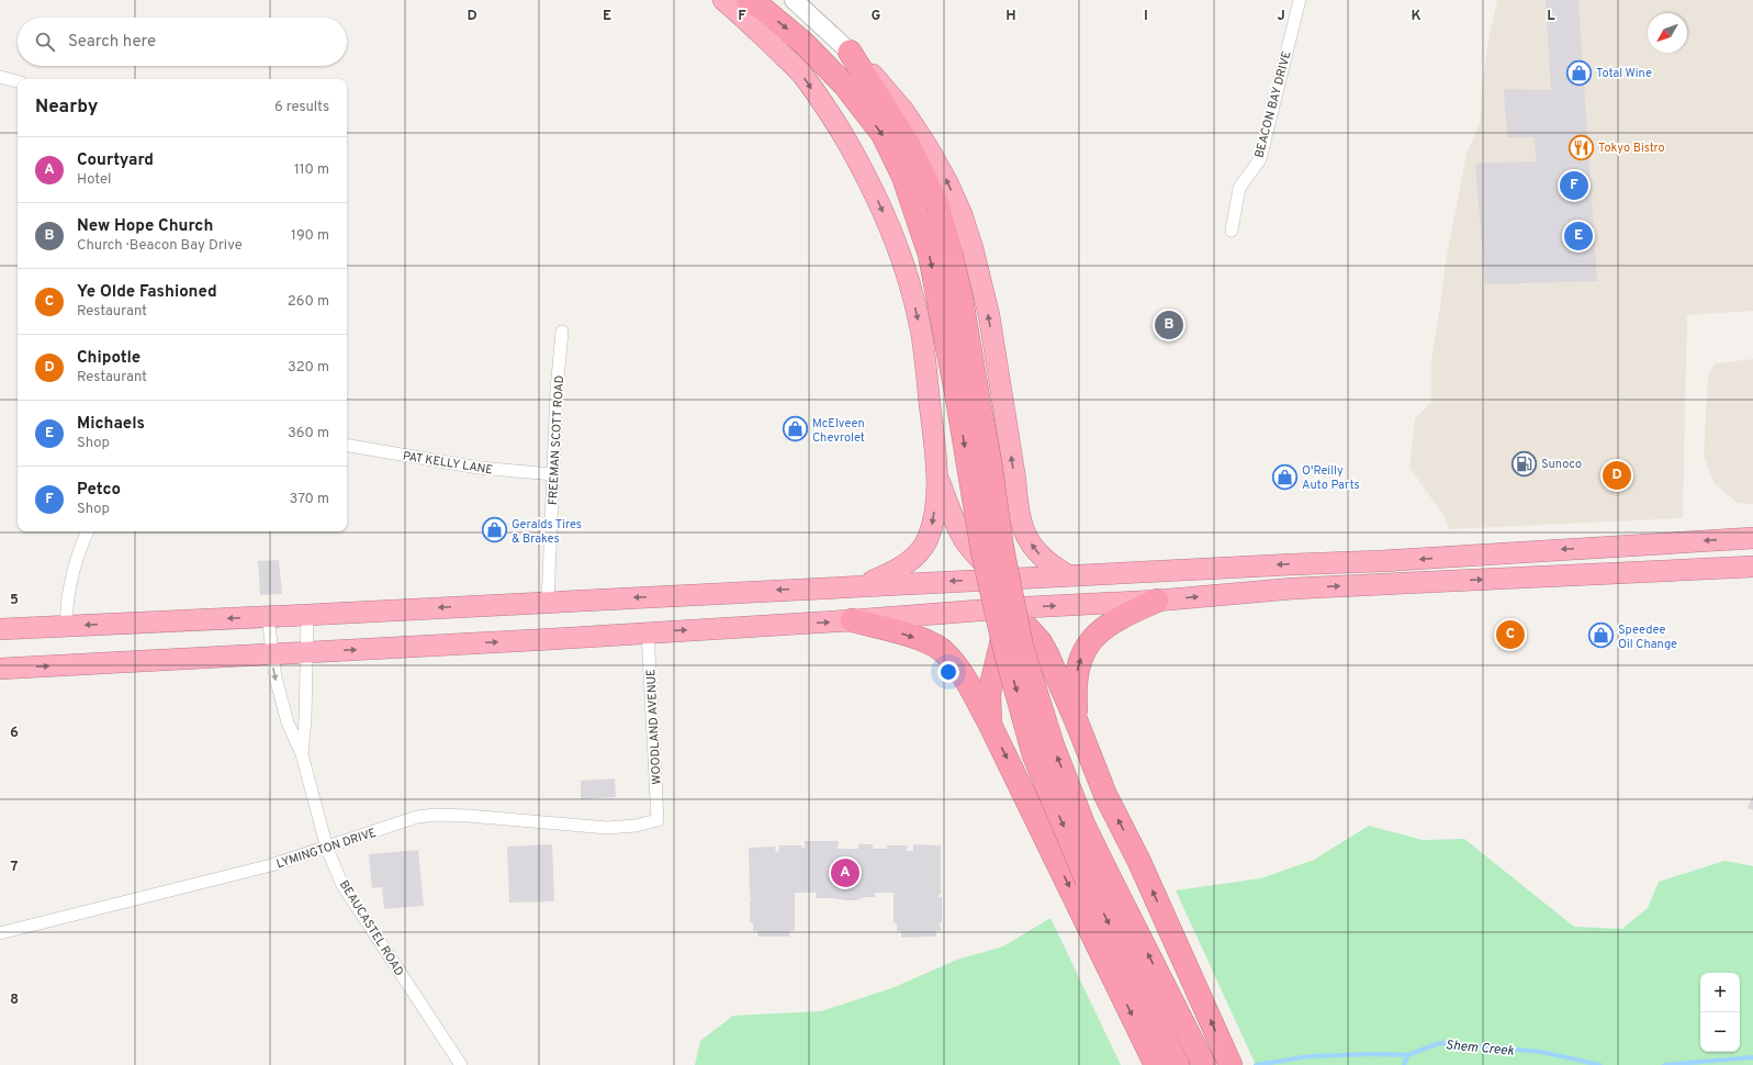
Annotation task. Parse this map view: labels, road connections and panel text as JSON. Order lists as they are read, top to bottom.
{
  "streets": {
    "street": [
      "BEACON BAY DRIVE",
      "FREEMAN SCOTT ROAD",
      "PAT KELLY LANE",
      "WOODLAND AVENUE",
      "LYMINGTON DRIVE",
      "BEAUCASTEL ROAD"
    ]
  },
  "crossings": [
    ["FREEMAN SCOTT ROAD", "PAT KELLY LANE"],
    ["WOODLAND AVENUE", "LYMINGTON DRIVE"],
    ["LYMINGTON DRIVE", "BEAUCASTEL ROAD"]
  ],
  "water": ["Shem Creek"],
  "places": {
    "shop": [
      "Total Wine",
      "McElveen Chevrolet",
      "O'Reilly Auto Parts",
      "Geralds Tires & Brakes",
      "Speedee Oil Change"
    ],
    "restaurant": ["Tokyo Bistro"],
    "fuel station": ["Sunoco"]
  },
  "north": "bottom left",
  "page": {
    "search": "Search here",
    "heading": ["Nearby", "6 results"],
    "list": [
      {
        "mark": "A",
        "name": "Courtyard",
        "note": "Hotel",
        "value": "110 m"
      },
      {
        "mark": "B",
        "name": "New Hope Church",
        "note": "Church · Beacon Bay Drive",
        "value": "190 m"
      },
      {
        "mark": "C",
        "name": "Ye Olde Fashioned",
        "note": "Restaurant",
        "value": "260 m"
      },
      {
        "mark": "D",
        "name": "Chipotle",
        "note": "Restaurant",
        "value": "320 m"
      },
      {
        "mark": "E",
        "name": "Michaels",
        "note": "Shop",
        "value": "360 m"
      },
      {
        "mark": "F",
        "name": "Petco",
        "note": "Shop",
        "value": "370 m"
      }
    ],
    "pins": [
      "F",
      "E",
      "B",
      "D",
      "C",
      "A"
    ],
    "map_buttons": ["+", "−"]
  },
  "grid": {
    "columns": [
      "D",
      "E",
      "F",
      "G",
      "H",
      "I",
      "J",
      "K",
      "L"
    ],
    "rows": [
      "5",
      "6",
      "7",
      "8"
    ]
  }
}
